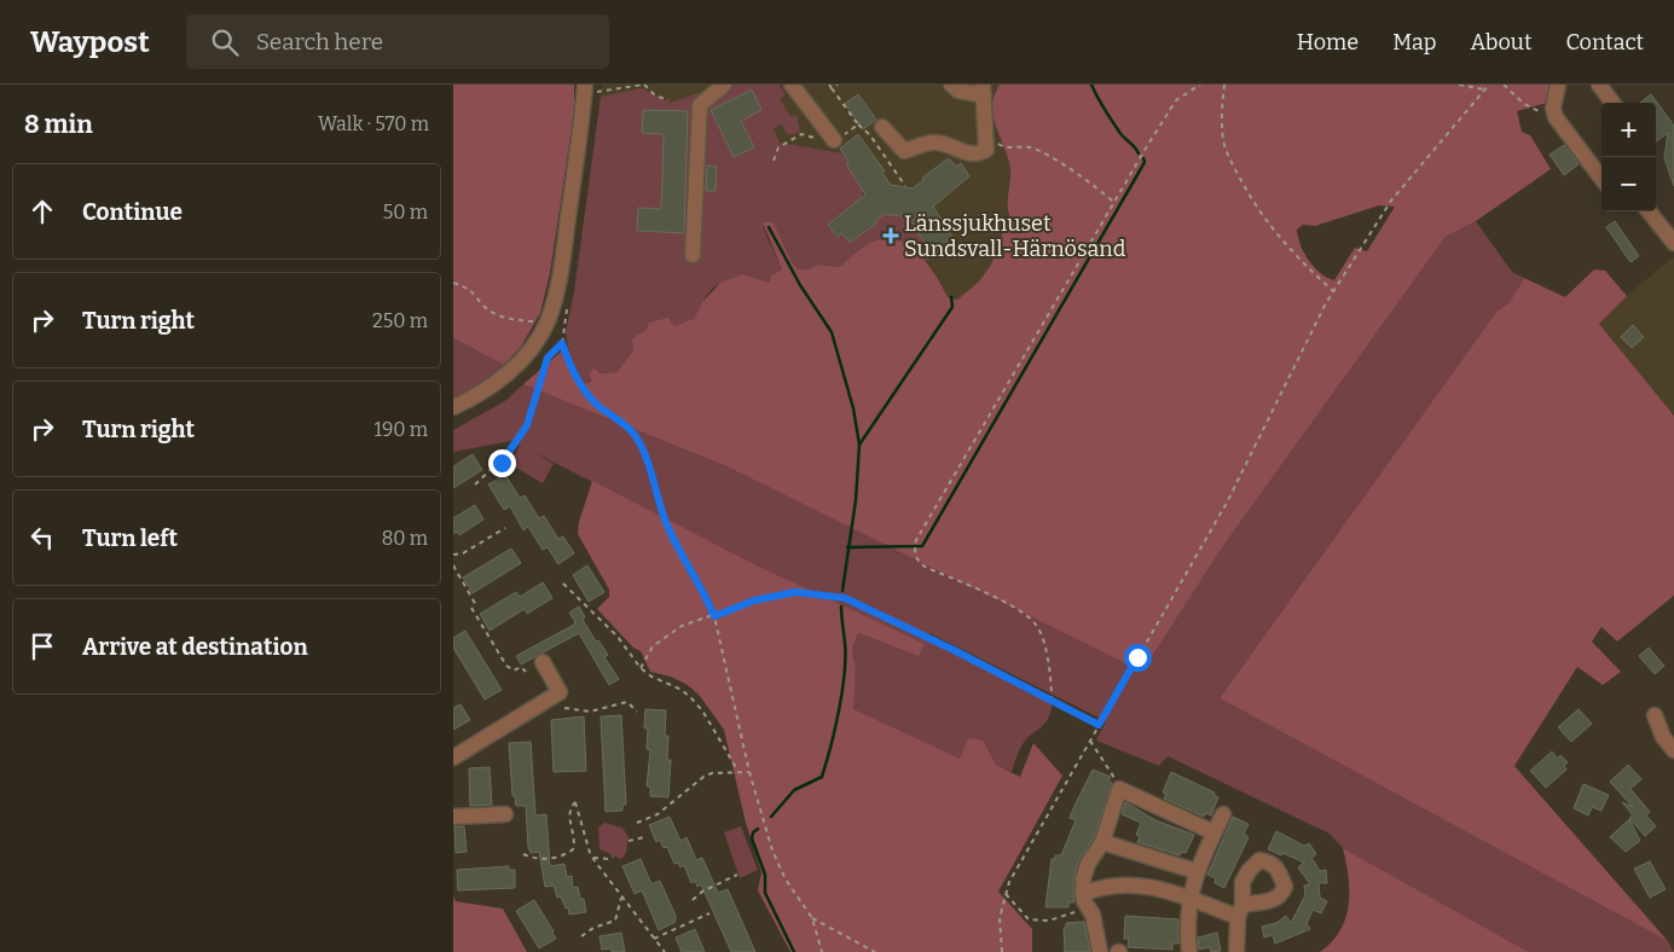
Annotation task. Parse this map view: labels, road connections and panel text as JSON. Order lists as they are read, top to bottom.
{
  "places": {
    "health": ["Länssjukhuset Sundsvall-Härnösand"]
  },
  "page": {
    "header": "Waypost",
    "search": "Search here",
    "nav": [
      "Home",
      "Map",
      "About",
      "Contact"
    ],
    "heading": ["8 min", "Walk · 570 m"],
    "map_buttons": ["+", "−"],
    "list": [
      ["Continue", "50 m"],
      ["Turn right", "250 m"],
      ["Turn right", "190 m"],
      ["Turn left", "80 m"],
      "Arrive at destination"
    ]
  }
}
